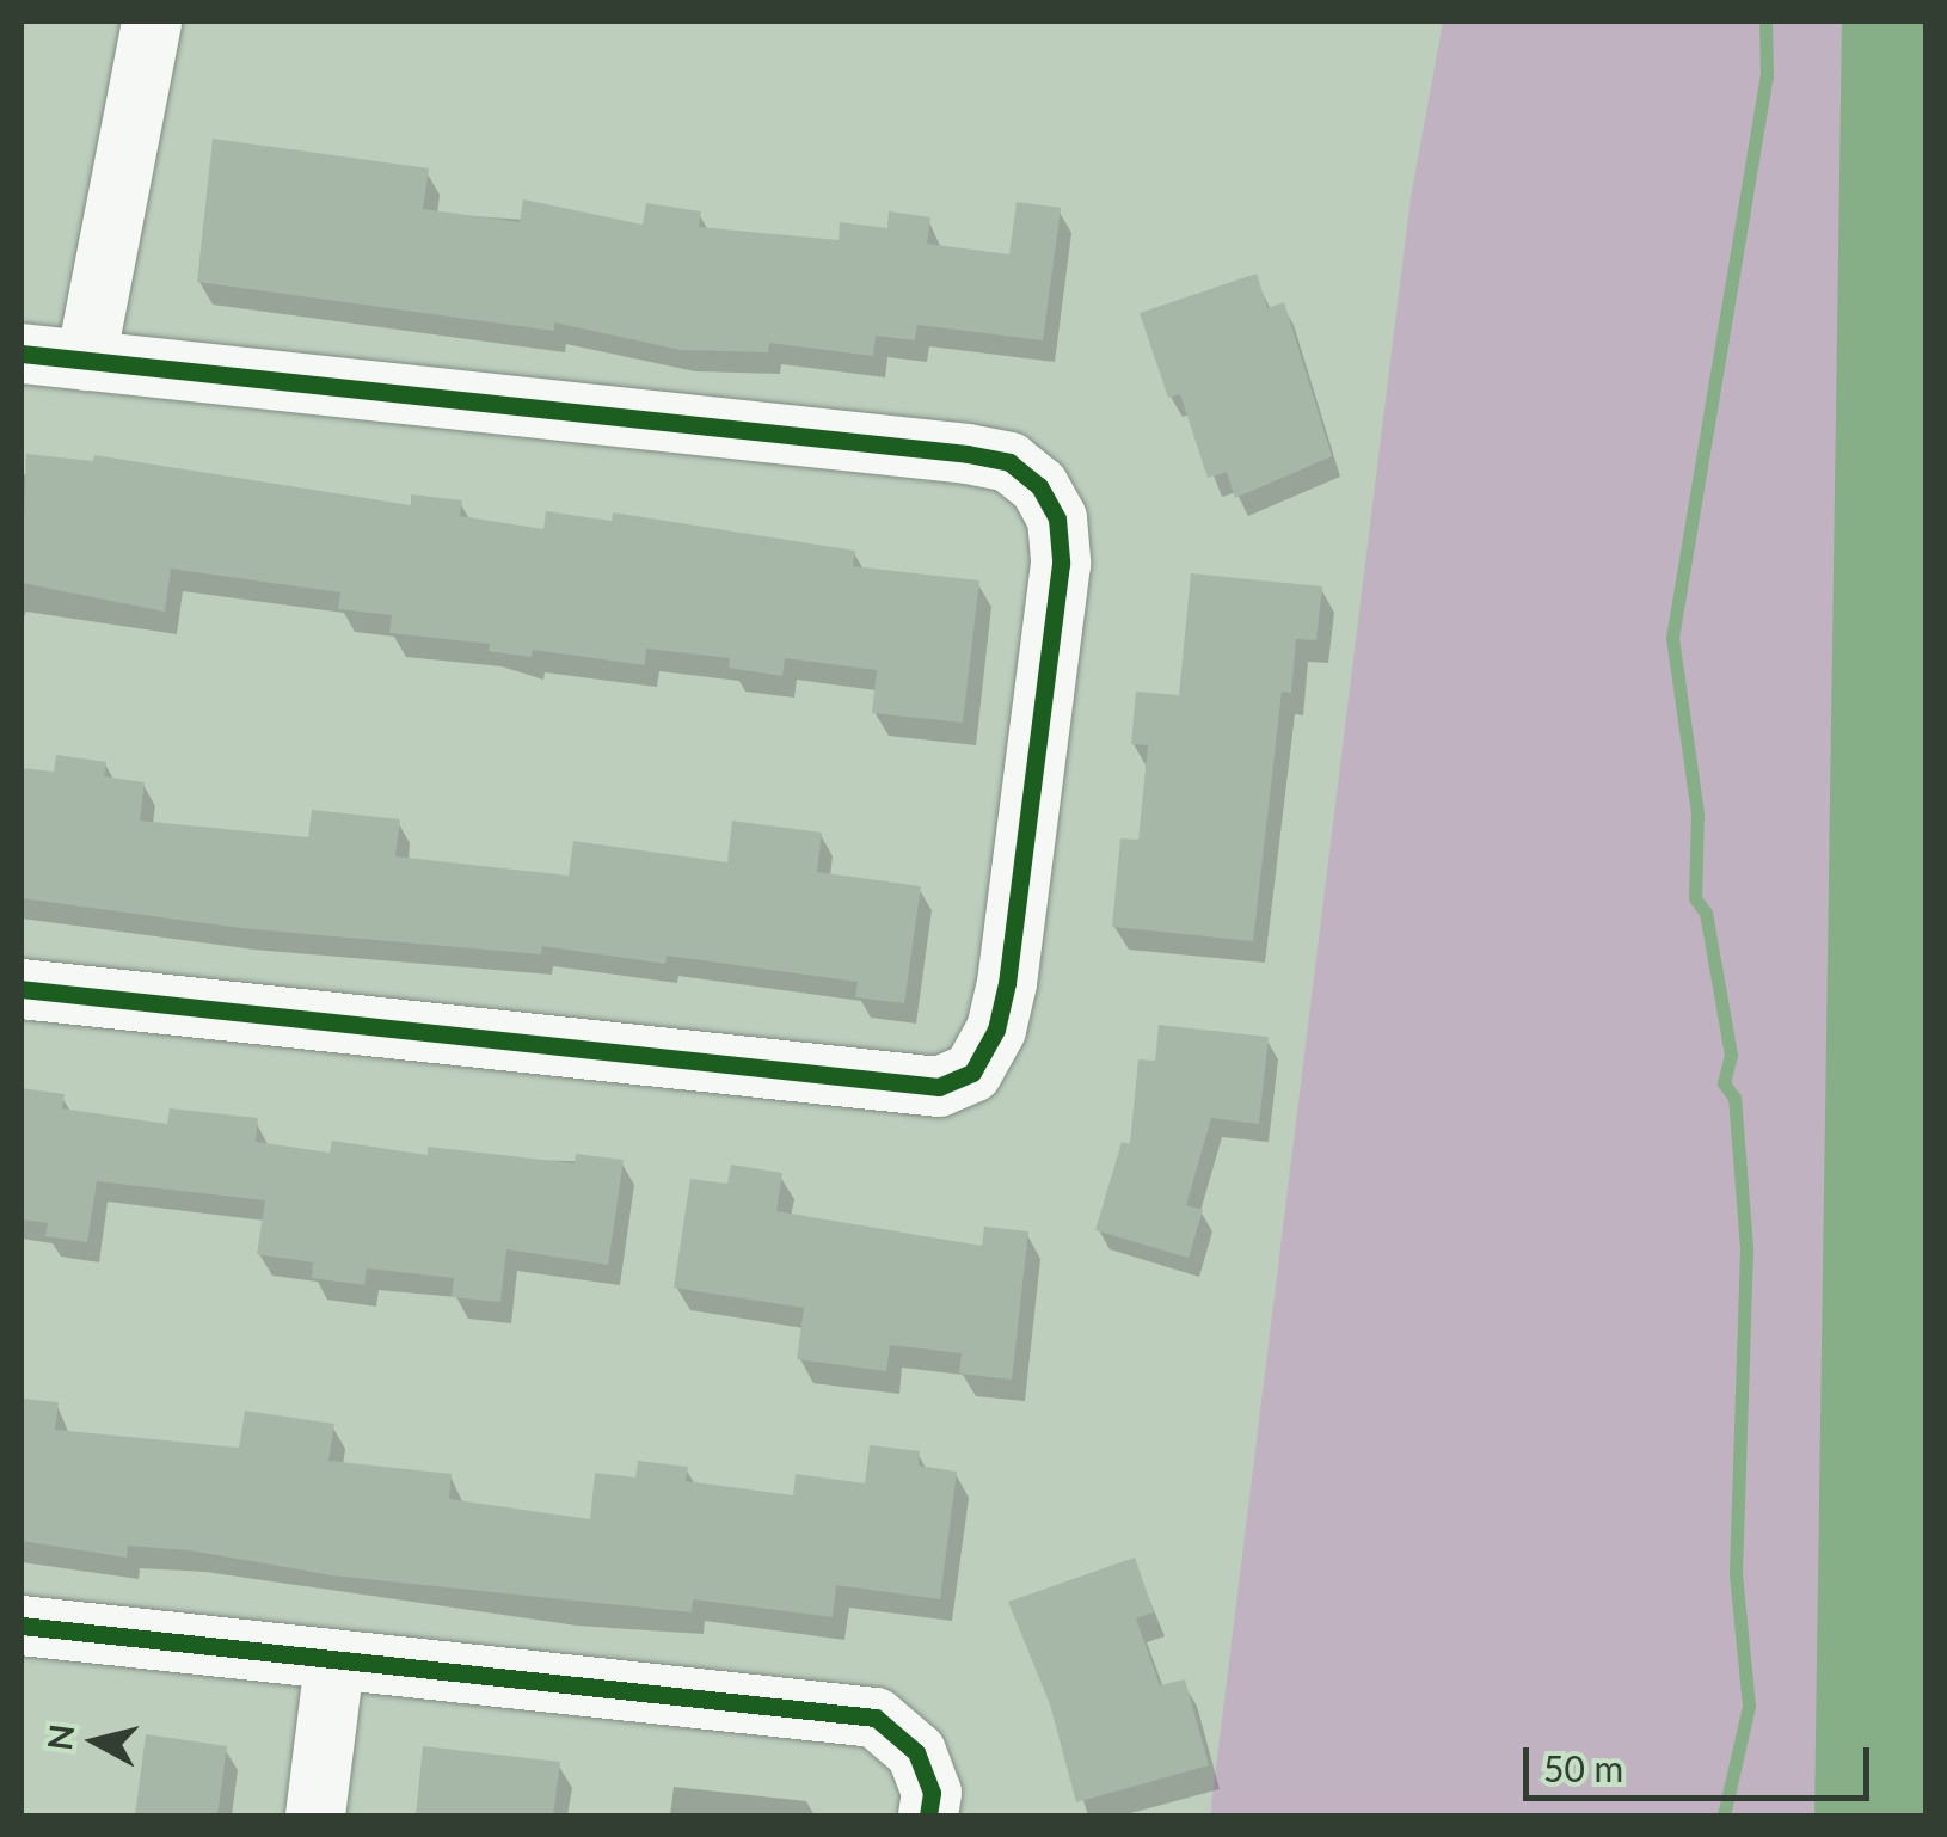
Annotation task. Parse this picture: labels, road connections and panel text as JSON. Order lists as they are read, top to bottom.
{
  "scale_bar": "50 m",
  "north": "left"
}
